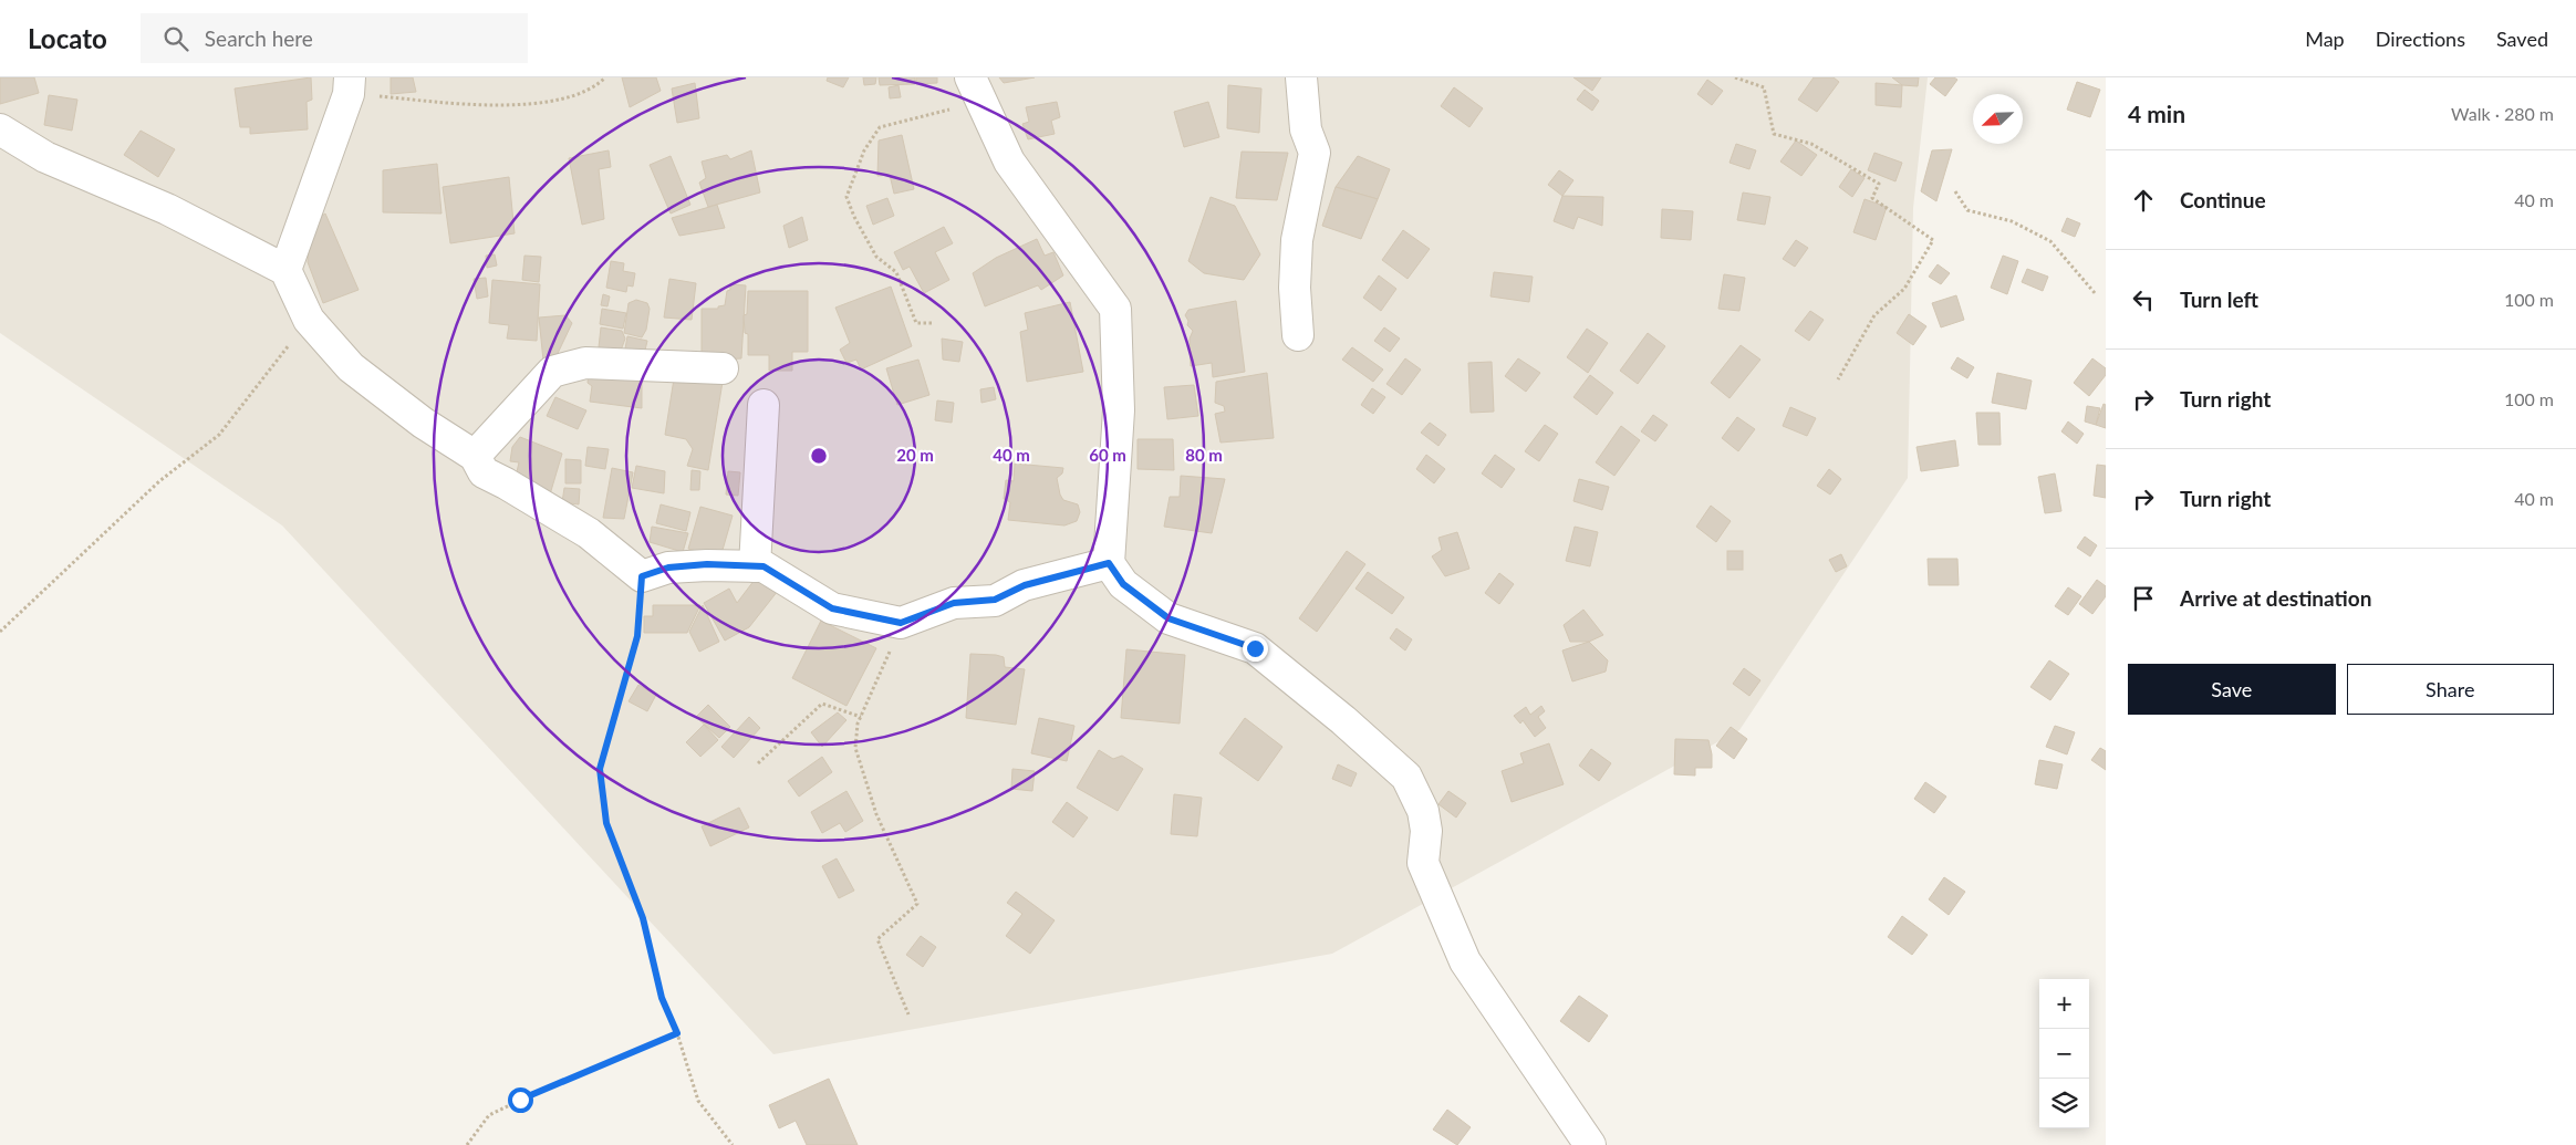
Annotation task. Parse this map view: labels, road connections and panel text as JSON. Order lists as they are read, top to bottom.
{
  "north": "bottom left",
  "page": {
    "header": "Locato",
    "search": "Search here",
    "nav": ["Map", "Directions", "Saved"],
    "heading": ["4 min", "Walk · 280 m"],
    "list": [
      ["Continue", "40 m"],
      ["Turn left", "100 m"],
      ["Turn right", "100 m"],
      ["Turn right", "40 m"],
      "Arrive at destination"
    ],
    "buttons": ["Save", "Share"],
    "map_buttons": ["+", "−"]
  },
  "rings": [
    "20 m",
    "40 m",
    "60 m",
    "80 m"
  ]
}
